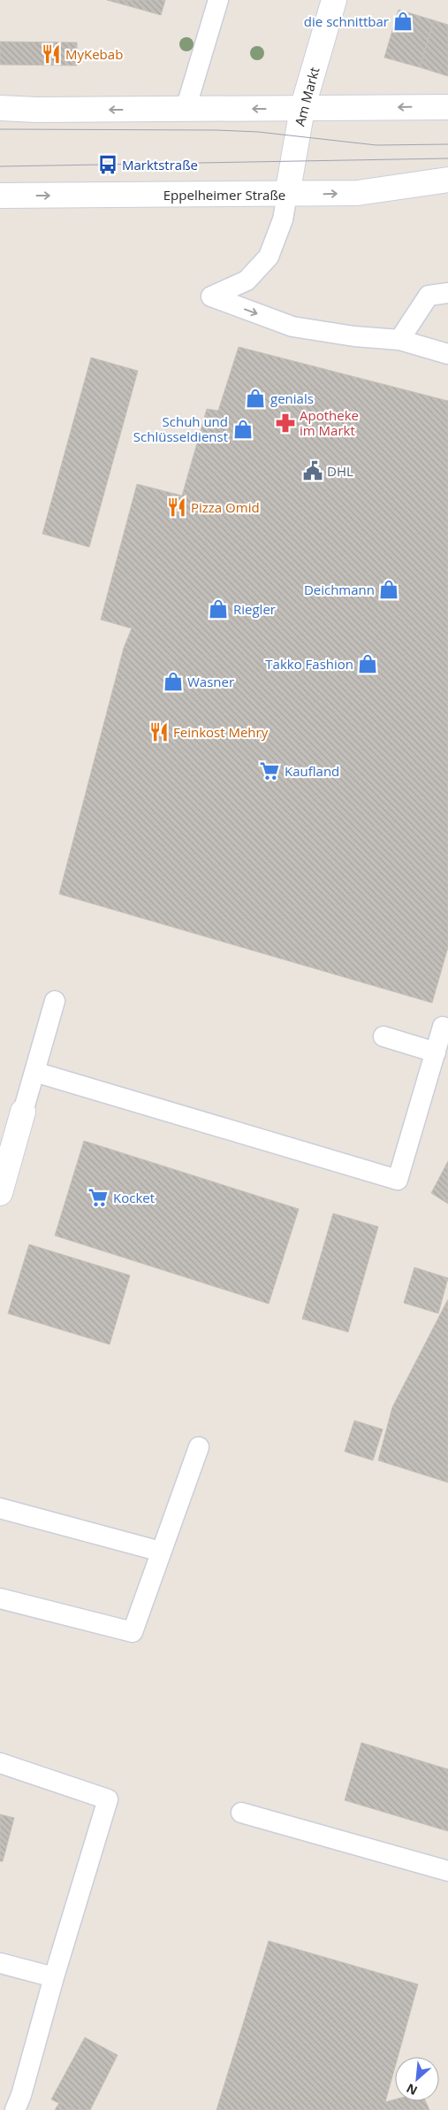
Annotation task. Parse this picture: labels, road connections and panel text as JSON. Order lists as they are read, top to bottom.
{
  "streets": {
    "main road": ["Am Markt", "Eppelheimer Straße"]
  },
  "crossings": [
    ["Am Markt", "Eppelheimer Straße"]
  ],
  "places": {
    "shop": [
      "die schnittbar",
      "genials",
      "Schuh und Schlüsseldienst",
      "Deichmann",
      "Riegler",
      "Takko Fashion",
      "Wasner"
    ],
    "restaurant": ["MyKebab", "Pizza Omid", "Feinkost Mehry"],
    "bus stop": ["Marktstraße"],
    "pharmacy": ["Apotheke im Markt"],
    "public building": ["DHL"],
    "supermarket": ["Kaufland", "Kocket"]
  },
  "north": "bottom left"
}
